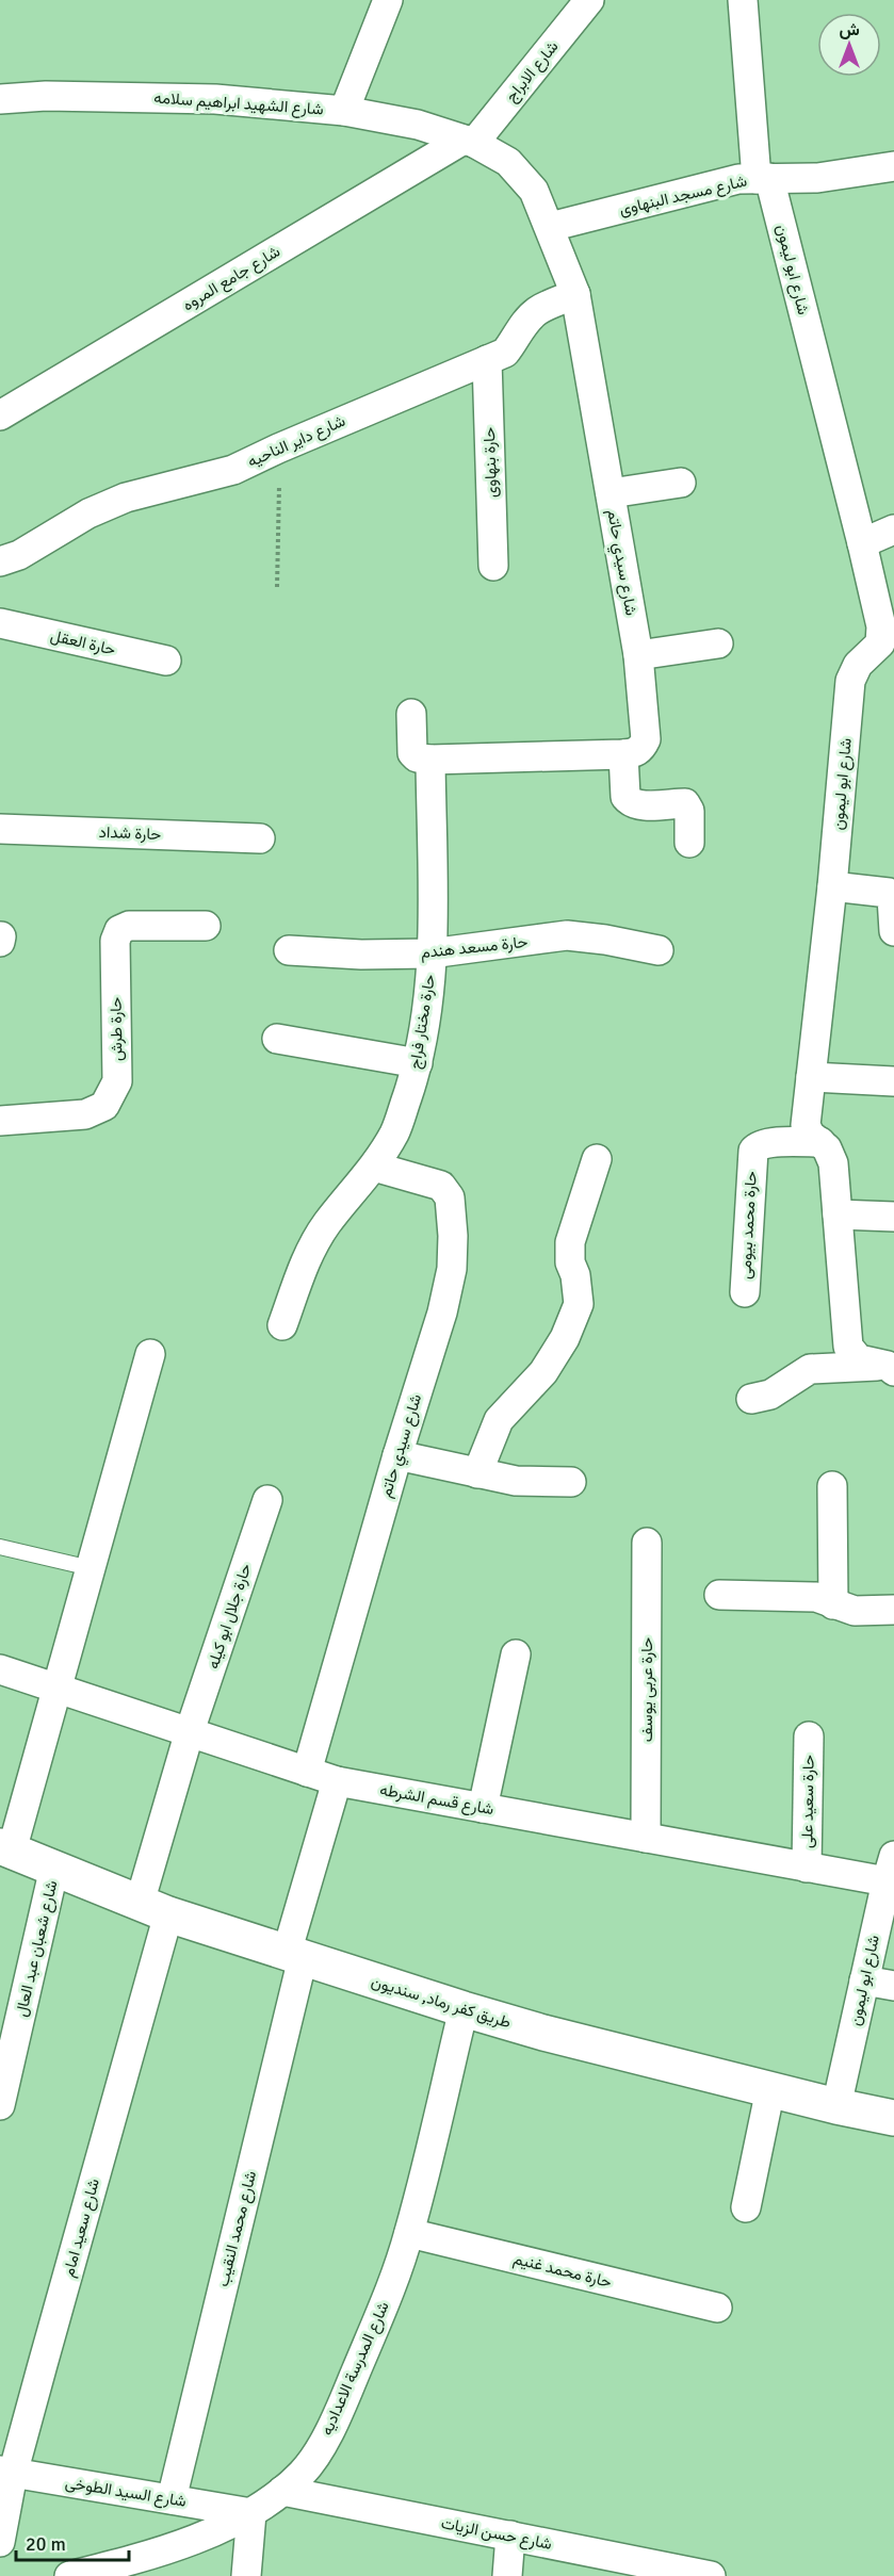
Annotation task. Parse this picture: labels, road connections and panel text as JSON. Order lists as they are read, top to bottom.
{
  "streets": {
    "street": [
      "شارع الابراج",
      "شارع الشهيد ابراهيم سلامه",
      "شارع مسجد البنهاوى",
      "شارع ابو ليمون",
      "شارع جامع المروه",
      "شارع داير الناحيه",
      "حارة بنهاوى",
      "شارع سيدي حاتم",
      "حارة العقل",
      "حارة شداد",
      "حارة مسعد هندم",
      "حارة مختار فراج",
      "حارة طرش",
      "حارة محمد بيومى",
      "حارة جلال ابو كيله",
      "حارة عربى يوسف",
      "شارع قسم الشرطه",
      "حارة سعيد على",
      "شارع شعبان عبد العال",
      "طريق كفر رماد, سنديون",
      "شارع سعيد امام",
      "شارع محمد النقيب",
      "حارة محمد غنيم",
      "شارع المدرسة الاعداديه",
      "شارع السيد الطوخى",
      "شارع حسن الزيات"
    ]
  },
  "crossings": [
    ["شارع الابراج", "شارع الشهيد ابراهيم سلامه"],
    ["شارع الابراج", "شارع جامع المروه"],
    ["شارع الابراج", "شارع سيدي حاتم"],
    ["شارع الشهيد ابراهيم سلامه", "شارع جامع المروه"],
    ["شارع الشهيد ابراهيم سلامه", "شارع سيدي حاتم"],
    ["شارع مسجد البنهاوى", "شارع ابو ليمون"],
    ["شارع مسجد البنهاوى", "شارع سيدي حاتم"],
    ["شارع ابو ليمون", "حارة محمد بيومى"],
    ["شارع ابو ليمون", "شارع قسم الشرطه"],
    ["شارع ابو ليمون", "طريق كفر رماد, سنديون"],
    ["شارع جامع المروه", "شارع سيدي حاتم"],
    ["شارع داير الناحيه", "حارة بنهاوى"],
    ["شارع داير الناحيه", "شارع سيدي حاتم"],
    ["شارع سيدي حاتم", "حارة مختار فراج"],
    ["شارع سيدي حاتم", "شارع قسم الشرطه"],
    ["حارة مسعد هندم", "حارة مختار فراج"],
    ["حارة جلال ابو كيله", "شارع قسم الشرطه"],
    ["حارة جلال ابو كيله", "طريق كفر رماد, سنديون"],
    ["حارة جلال ابو كيله", "شارع سعيد امام"],
    ["حارة عربى يوسف", "شارع قسم الشرطه"],
    ["شارع قسم الشرطه", "حارة سعيد على"],
    ["شارع قسم الشرطه", "شارع محمد النقيب"],
    ["شارع شعبان عبد العال", "طريق كفر رماد, سنديون"],
    ["طريق كفر رماد, سنديون", "شارع سعيد امام"],
    ["طريق كفر رماد, سنديون", "شارع محمد النقيب"],
    ["طريق كفر رماد, سنديون", "شارع المدرسة الاعداديه"],
    ["شارع سعيد امام", "شارع السيد الطوخى"],
    ["شارع محمد النقيب", "شارع السيد الطوخى"],
    ["حارة محمد غنيم", "شارع المدرسة الاعداديه"],
    ["شارع المدرسة الاعداديه", "شارع السيد الطوخى"],
    ["شارع المدرسة الاعداديه", "شارع حسن الزيات"]
  ],
  "scale_bar": "20 m",
  "north": "top"
}
